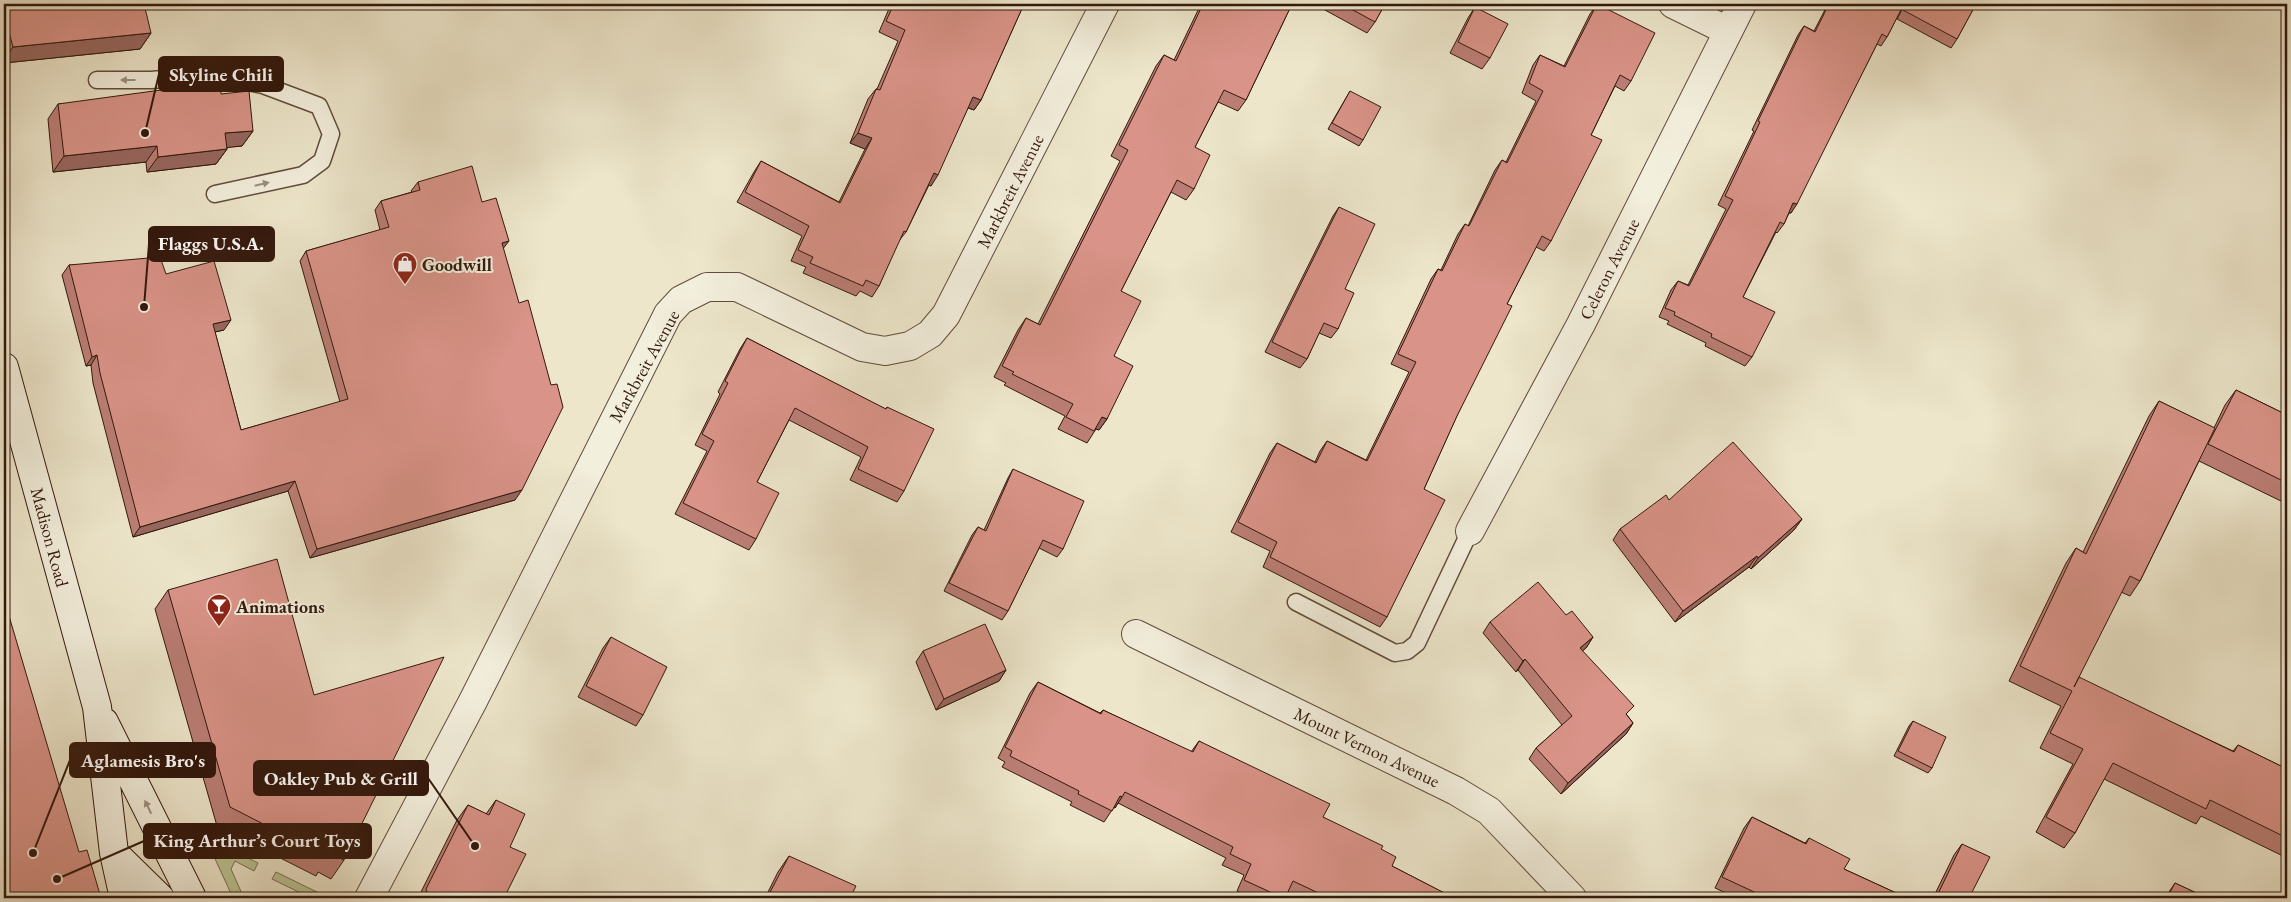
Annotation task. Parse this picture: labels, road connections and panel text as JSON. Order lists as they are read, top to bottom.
{
  "streets": {
    "street": [
      "Markbreit Avenue",
      "Celeron Avenue",
      "Madison Road",
      "Mount Vernon Avenue"
    ]
  },
  "places": {
    "other": [
      "Skyline Chili",
      "Flaggs U.S.A.",
      "Oakley Pub & Grill",
      "Aglamesis Bro's",
      "King Arthur’s Court Toys"
    ],
    "shop": ["Goodwill"],
    "bar": ["Animations"]
  }
}
